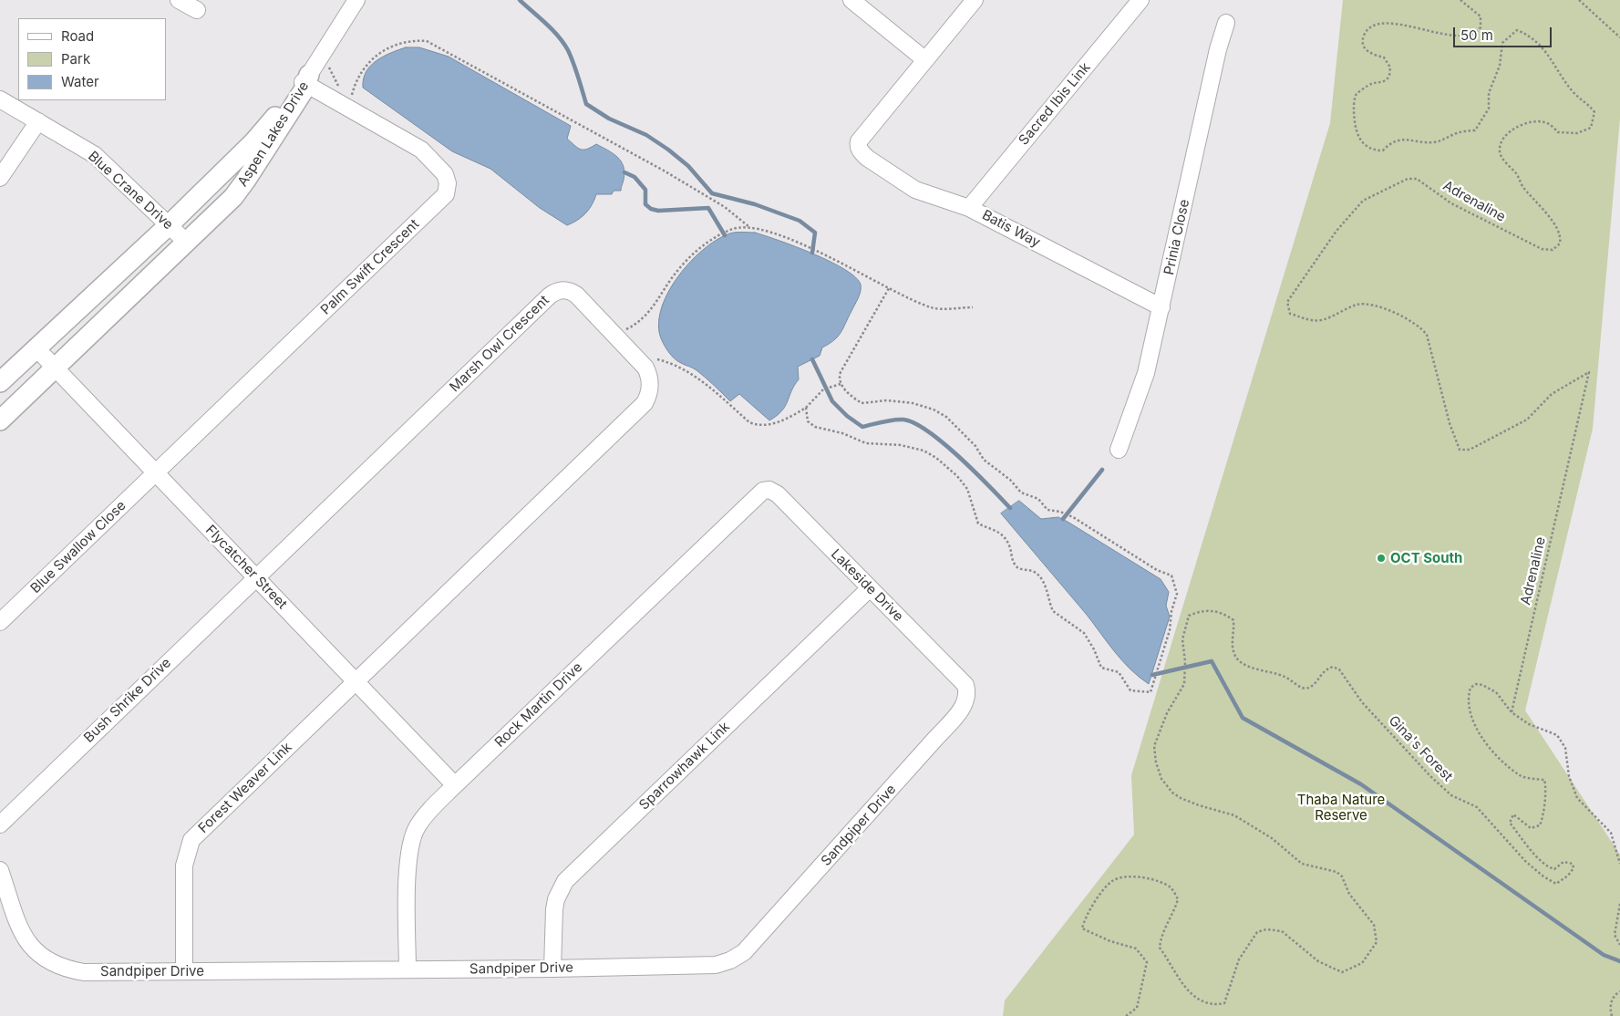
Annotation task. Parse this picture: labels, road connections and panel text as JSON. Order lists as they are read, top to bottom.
{
  "streets": {
    "street": [
      "Sacred Ibis Link",
      "Aspen Lakes Drive",
      "Blue Crane Drive",
      "Batis Way",
      "Prinia Close",
      "Palm Swift Crescent",
      "Marsh Owl Crescent",
      "Blue Swallow Close",
      "Flycatcher Street",
      "Lakeside Drive",
      "Bush Shrike Drive",
      "Rock Martin Drive",
      "Sparrowhawk Link",
      "Forest Weaver Link",
      "Sandpiper Drive"
    ],
    "path": ["Adrenaline", "Gina's Forest"]
  },
  "crossings": [
    ["Sacred Ibis Link", "Batis Way"],
    ["Aspen Lakes Drive", "Blue Crane Drive"],
    ["Aspen Lakes Drive", "Palm Swift Crescent"],
    ["Aspen Lakes Drive", "Flycatcher Street"],
    ["Adrenaline", "Gina's Forest"],
    ["Batis Way", "Prinia Close"],
    ["Palm Swift Crescent", "Blue Swallow Close"],
    ["Palm Swift Crescent", "Flycatcher Street"],
    ["Marsh Owl Crescent", "Flycatcher Street"],
    ["Marsh Owl Crescent", "Bush Shrike Drive"],
    ["Marsh Owl Crescent", "Forest Weaver Link"],
    ["Blue Swallow Close", "Flycatcher Street"],
    ["Flycatcher Street", "Bush Shrike Drive"],
    ["Flycatcher Street", "Rock Martin Drive"],
    ["Flycatcher Street", "Forest Weaver Link"],
    ["Lakeside Drive", "Rock Martin Drive"],
    ["Lakeside Drive", "Sparrowhawk Link"],
    ["Lakeside Drive", "Sandpiper Drive"],
    ["Rock Martin Drive", "Sandpiper Drive"],
    ["Sparrowhawk Link", "Sandpiper Drive"],
    ["Forest Weaver Link", "Sandpiper Drive"]
  ],
  "parks": ["Thaba Nature Reserve"],
  "places": ["OCT South"],
  "legend": ["Road", "Park", "Water"],
  "scale_bar": "50 m"
}
